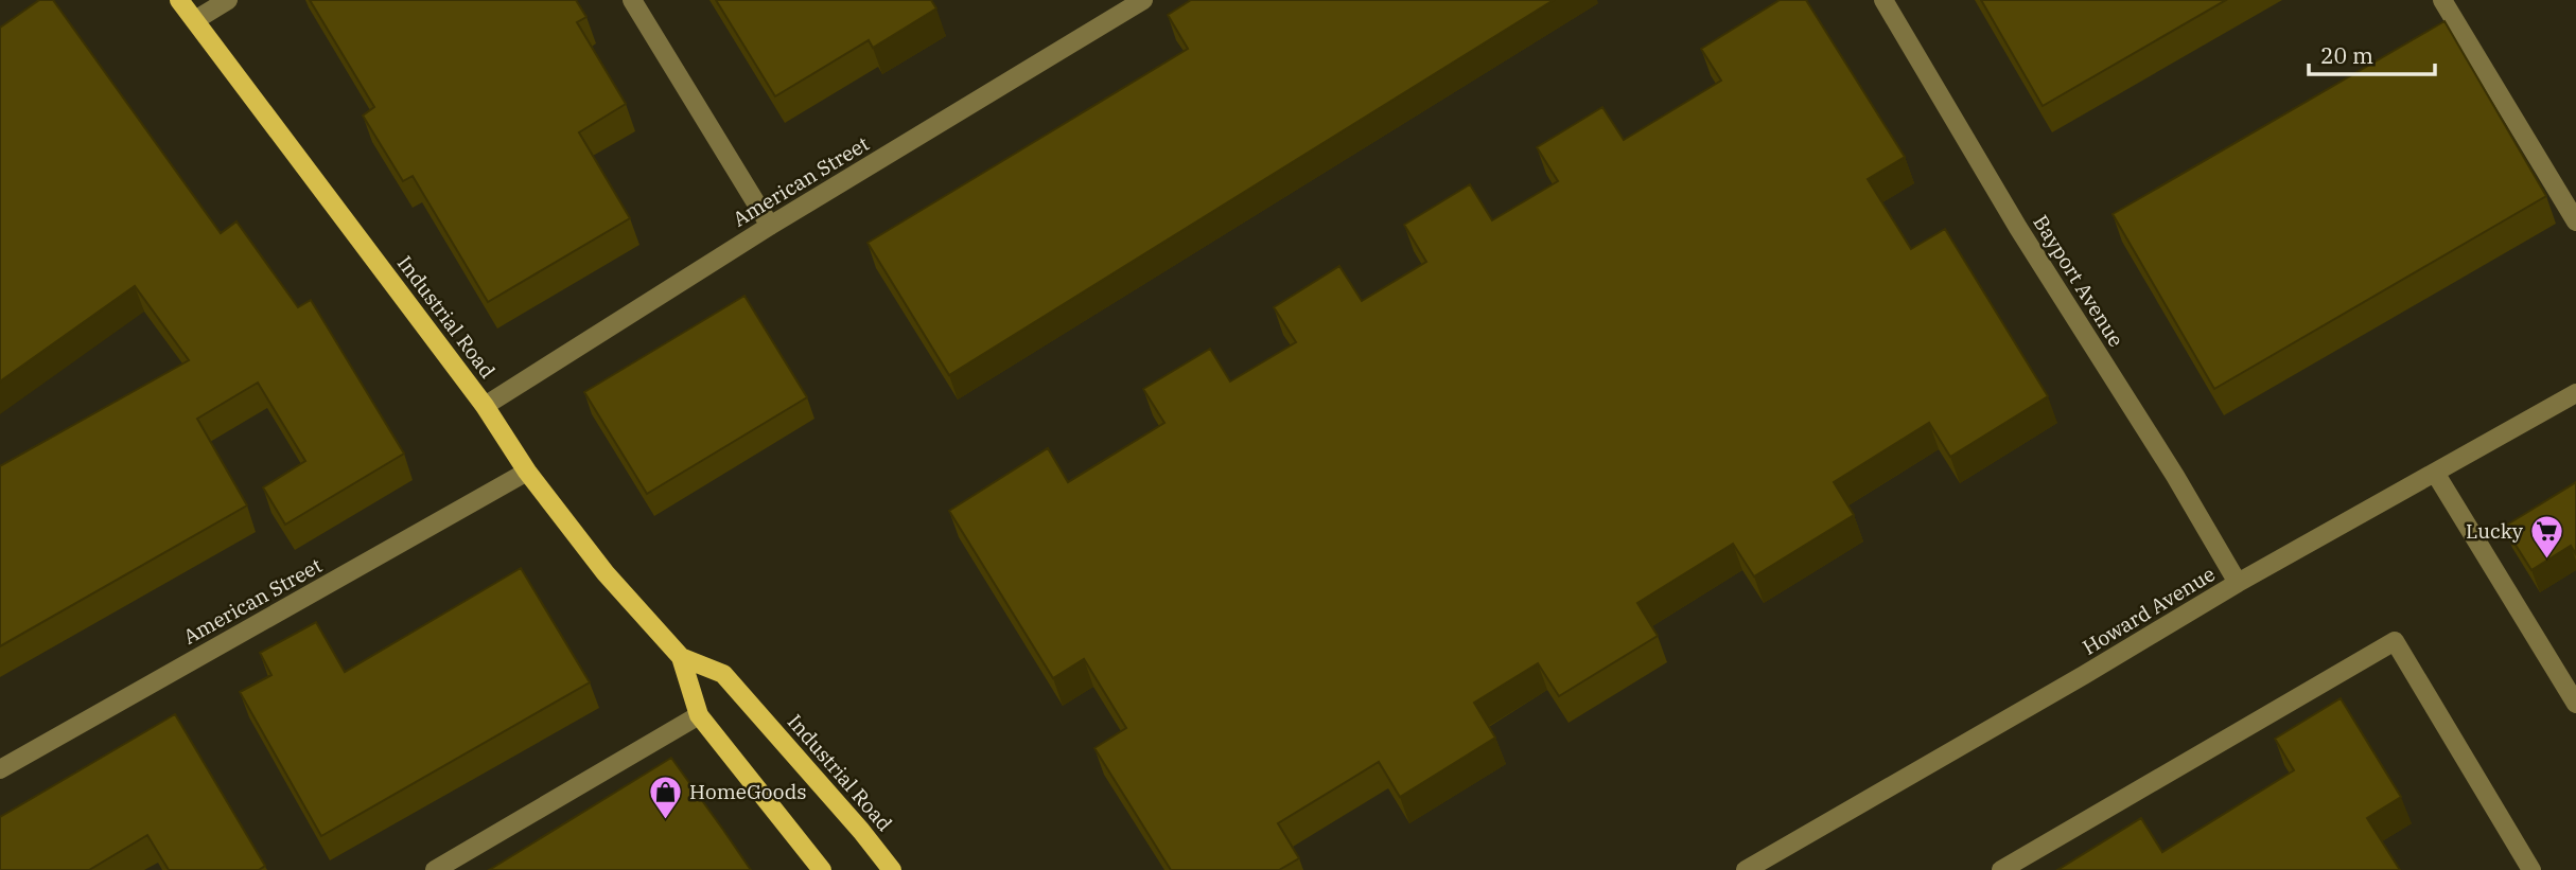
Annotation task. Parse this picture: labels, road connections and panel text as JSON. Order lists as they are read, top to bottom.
{
  "streets": {
    "main road": ["Industrial Road"],
    "street": ["American Street", "Bayport Avenue", "Howard Avenue"]
  },
  "crossings": [
    ["American Street", "Industrial Road"],
    ["Bayport Avenue", "Howard Avenue"]
  ],
  "places": {
    "supermarket": ["Lucky"],
    "shop": ["HomeGoods"]
  },
  "scale_bar": "20 m"
}
